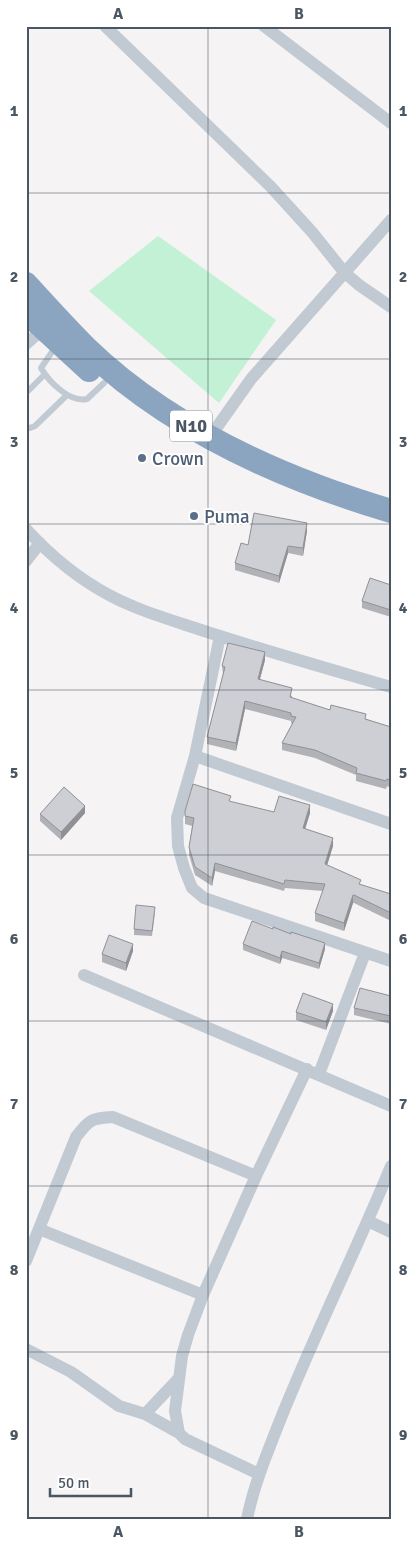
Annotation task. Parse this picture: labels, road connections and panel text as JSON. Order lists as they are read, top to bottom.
{
  "streets": {
    "highway": ["N10"]
  },
  "places": ["Crown", "Puma"],
  "scale_bar": "50 m",
  "grid": {
    "columns": ["A", "B"],
    "rows": [
      "1",
      "2",
      "3",
      "4",
      "5",
      "6",
      "7",
      "8",
      "9"
    ]
  }
}
